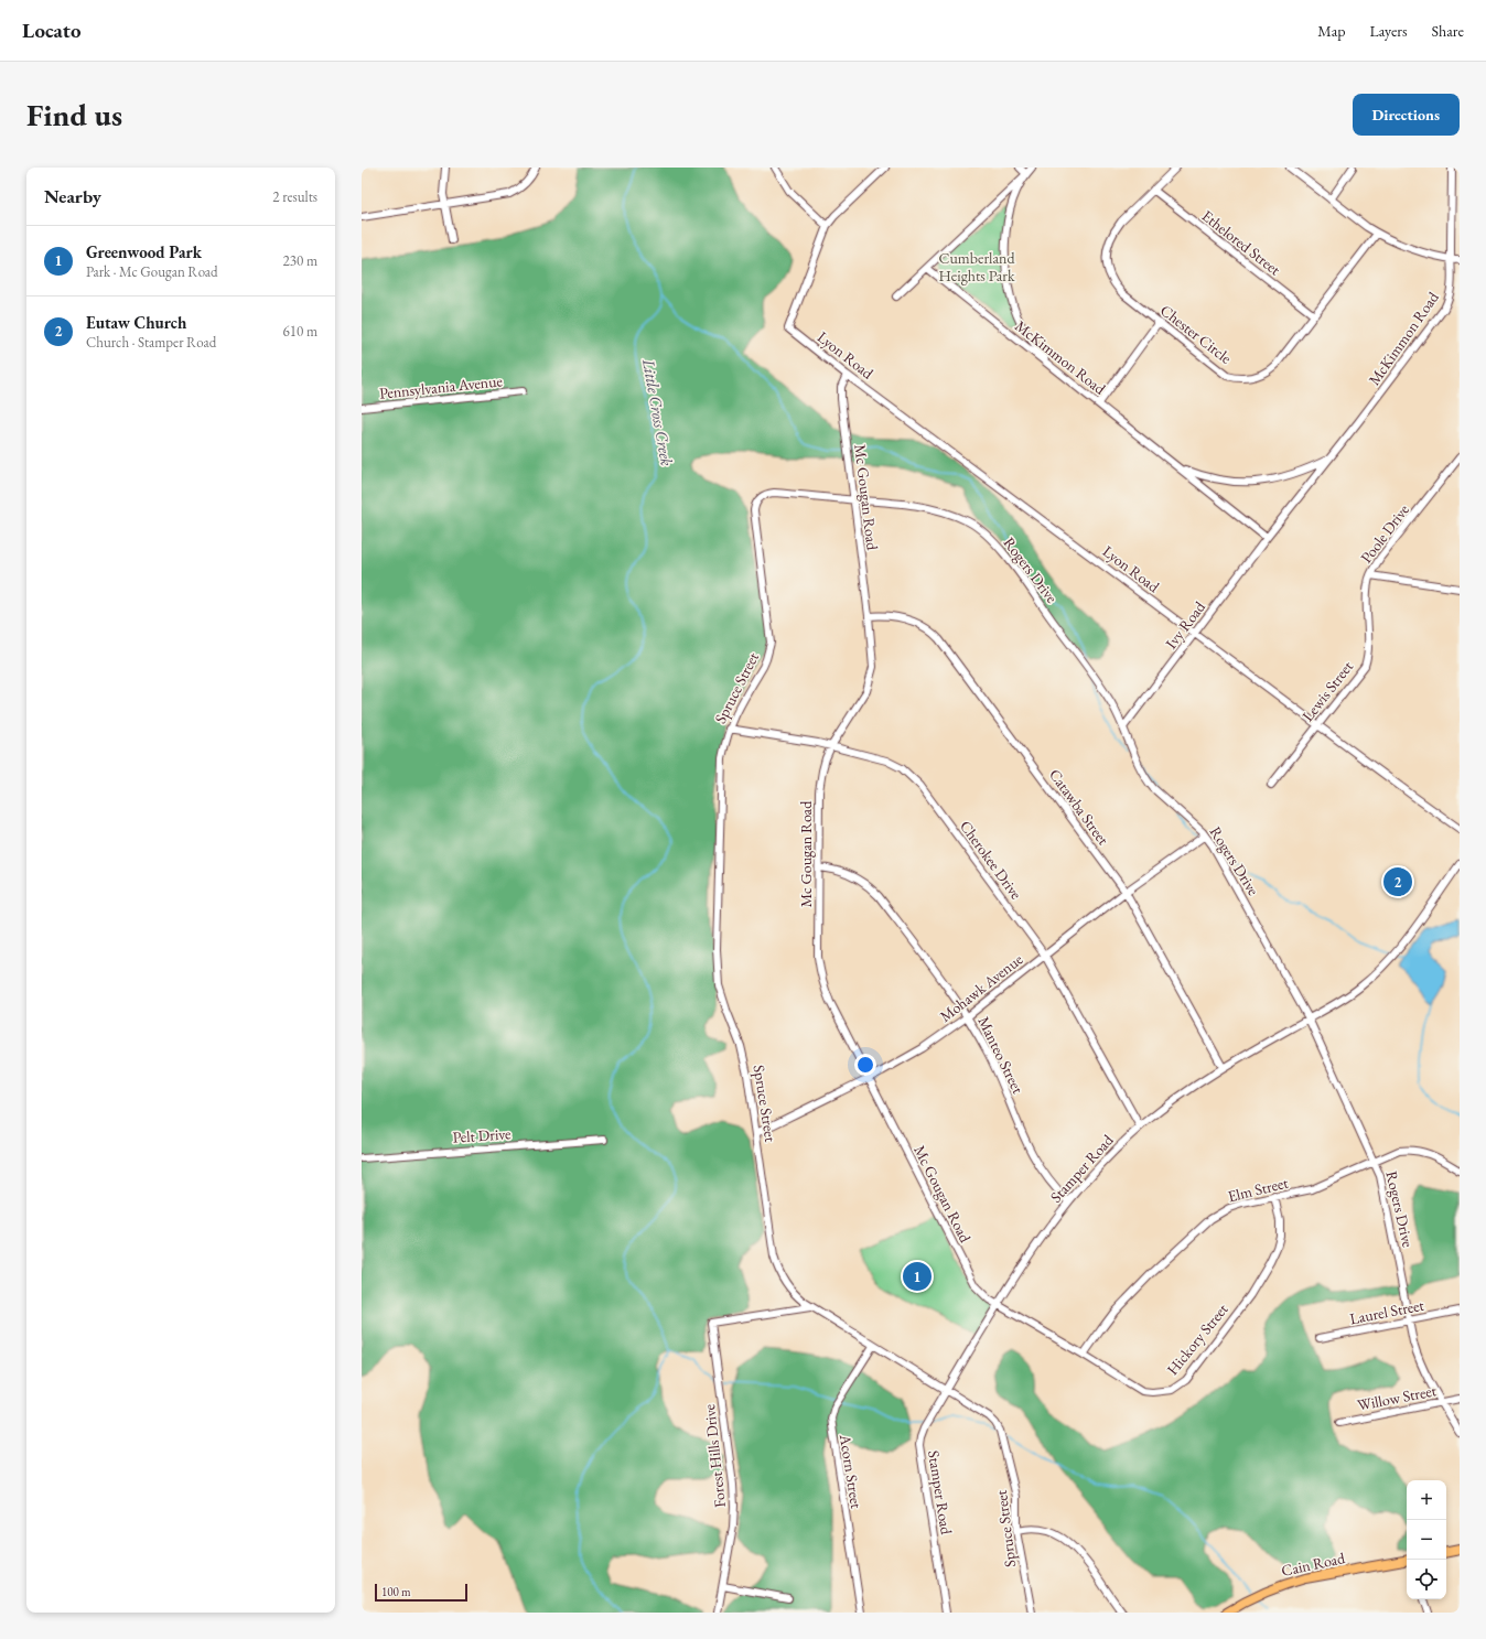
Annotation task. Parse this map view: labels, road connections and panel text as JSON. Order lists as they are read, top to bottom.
{
  "streets": {
    "main road": ["Cain Road"],
    "street": [
      "Ethelored Street",
      "Chester Circle",
      "McKimmon Road",
      "Lyon Road",
      "Pennsylvania Avenue",
      "Mc Gougan Road",
      "Poole Drive",
      "Rogers Drive",
      "Ivy Road",
      "Spruce Street",
      "Lewis Street",
      "Catawba Street",
      "Cherokee Drive",
      "Mohawk Avenue",
      "Manteo Street",
      "Pelt Drive",
      "Stamper Road",
      "Elm Street",
      "Laurel Street",
      "Hickory Street",
      "Willow Street",
      "Forest Hills Drive",
      "Acorn Street"
    ]
  },
  "crossings": [
    ["Ethelored Street", "Chester Circle"],
    ["McKimmon Road", "Ivy Road"],
    ["Lyon Road", "Mc Gougan Road"],
    ["Lyon Road", "Ivy Road"],
    ["Lyon Road", "Lewis Street"],
    ["Mc Gougan Road", "Rogers Drive"],
    ["Mc Gougan Road", "Catawba Street"],
    ["Mc Gougan Road", "Cherokee Drive"],
    ["Mc Gougan Road", "Mohawk Avenue"],
    ["Mc Gougan Road", "Manteo Street"],
    ["Mc Gougan Road", "Stamper Road"],
    ["Mc Gougan Road", "Hickory Street"],
    ["Poole Drive", "Lewis Street"],
    ["Rogers Drive", "Ivy Road"],
    ["Rogers Drive", "Spruce Street"],
    ["Rogers Drive", "Mohawk Avenue"],
    ["Rogers Drive", "Stamper Road"],
    ["Rogers Drive", "Elm Street"],
    ["Rogers Drive", "Laurel Street"],
    ["Rogers Drive", "Willow Street"],
    ["Spruce Street", "Cherokee Drive"],
    ["Spruce Street", "Mohawk Avenue"],
    ["Spruce Street", "Stamper Road"],
    ["Spruce Street", "Forest Hills Drive"],
    ["Spruce Street", "Acorn Street"],
    ["Catawba Street", "Mohawk Avenue"],
    ["Catawba Street", "Stamper Road"],
    ["Cherokee Drive", "Mohawk Avenue"],
    ["Cherokee Drive", "Stamper Road"],
    ["Mohawk Avenue", "Manteo Street"],
    ["Manteo Street", "Stamper Road"],
    ["Stamper Road", "Hickory Street"],
    ["Elm Street", "Hickory Street"]
  ],
  "water": ["Little Cross Creek"],
  "parks": ["Cumberland Heights Park"],
  "scale_bar": "100 m",
  "page": {
    "header": "Locato",
    "nav": ["Map", "Layers", "Share"],
    "buttons": "Directions",
    "title": "Find us",
    "heading": ["Nearby", "2 results"],
    "list": [
      {
        "mark": "1",
        "name": "Greenwood Park",
        "note": "Park · Mc Gougan Road",
        "value": "230 m"
      },
      {
        "mark": "2",
        "name": "Eutaw Church",
        "note": "Church · Stamper Road",
        "value": "610 m"
      }
    ],
    "pins": ["2", "1"],
    "map_buttons": ["+", "−"],
    "scale": "100 m"
  }
}
